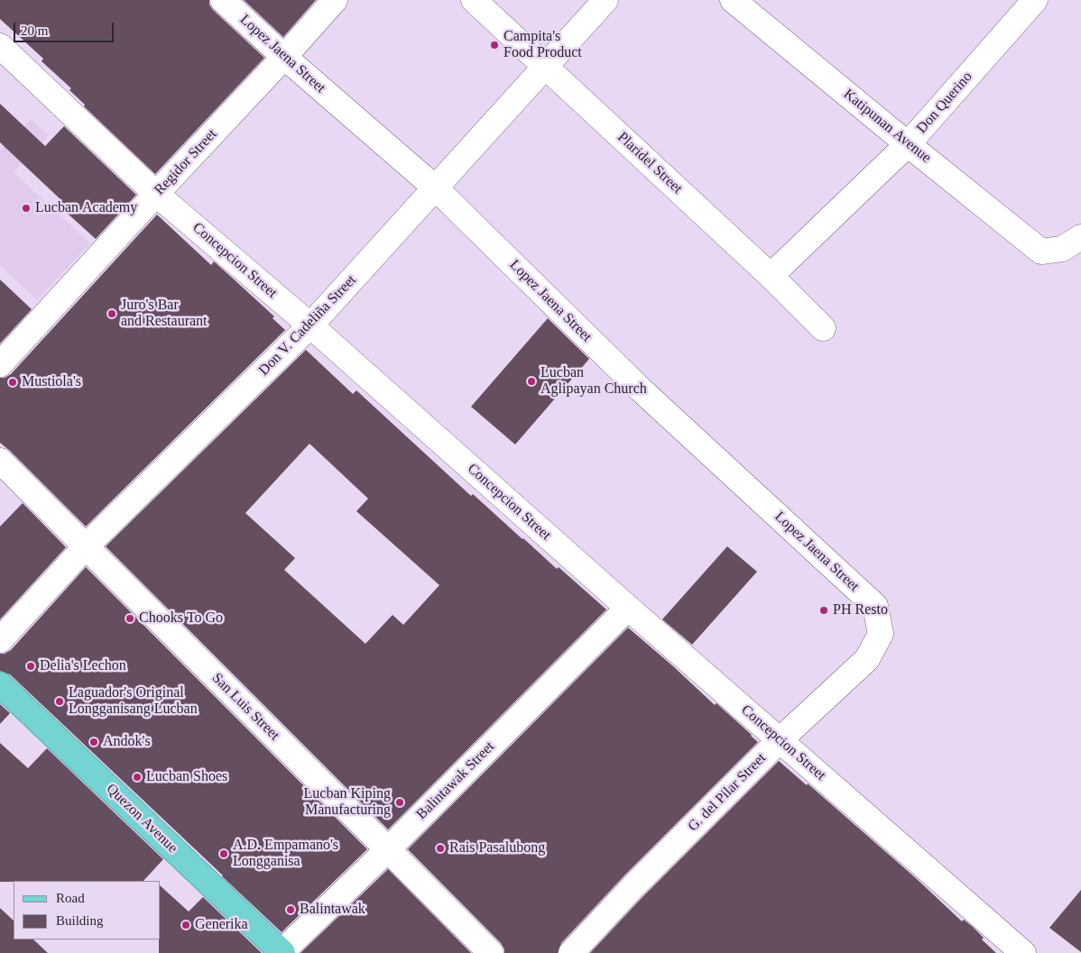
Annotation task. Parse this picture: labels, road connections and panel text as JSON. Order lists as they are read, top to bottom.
{
  "streets": {
    "main road": ["Quezon Avenue"],
    "street": [
      "Lopez Jaena Street",
      "Don Querino",
      "Katipunan Avenue",
      "Regidor Street",
      "Plaridel Street",
      "Concepcion Street",
      "Don V. Cadeliña Street",
      "San Luis Street",
      "Balintawak Street",
      "G. del Pilar Street"
    ]
  },
  "crossings": [
    ["Lopez Jaena Street", "Regidor Street"],
    ["Lopez Jaena Street", "Don V. Cadeliña Street"],
    ["Lopez Jaena Street", "G. del Pilar Street"],
    ["Don Querino", "Katipunan Avenue"],
    ["Don Querino", "Plaridel Street"],
    ["Regidor Street", "Concepcion Street"],
    ["Plaridel Street", "Don V. Cadeliña Street"],
    ["Concepcion Street", "Don V. Cadeliña Street"],
    ["Concepcion Street", "Balintawak Street"],
    ["Concepcion Street", "G. del Pilar Street"],
    ["Don V. Cadeliña Street", "San Luis Street"],
    ["San Luis Street", "Balintawak Street"],
    ["Balintawak Street", "Quezon Avenue"]
  ],
  "places": [
    "Campita's Food Product",
    "Lucban Academy",
    "Juro's Bar and Restaurant",
    "Lucban Aglipayan Church",
    "Mustiola's",
    "PH Resto",
    "Chooks To Go",
    "Delia's Lechon",
    "Laguador's Original Longganisang Lucban",
    "Andok's",
    "Lucban Shoes",
    "Lucban Kiping Manufacturing",
    "Rais Pasalubong",
    "A.D. Empamano's Longganisa",
    "Balintawak",
    "Generika"
  ],
  "legend": ["Road", "Building"],
  "scale_bar": "20 m"
}
